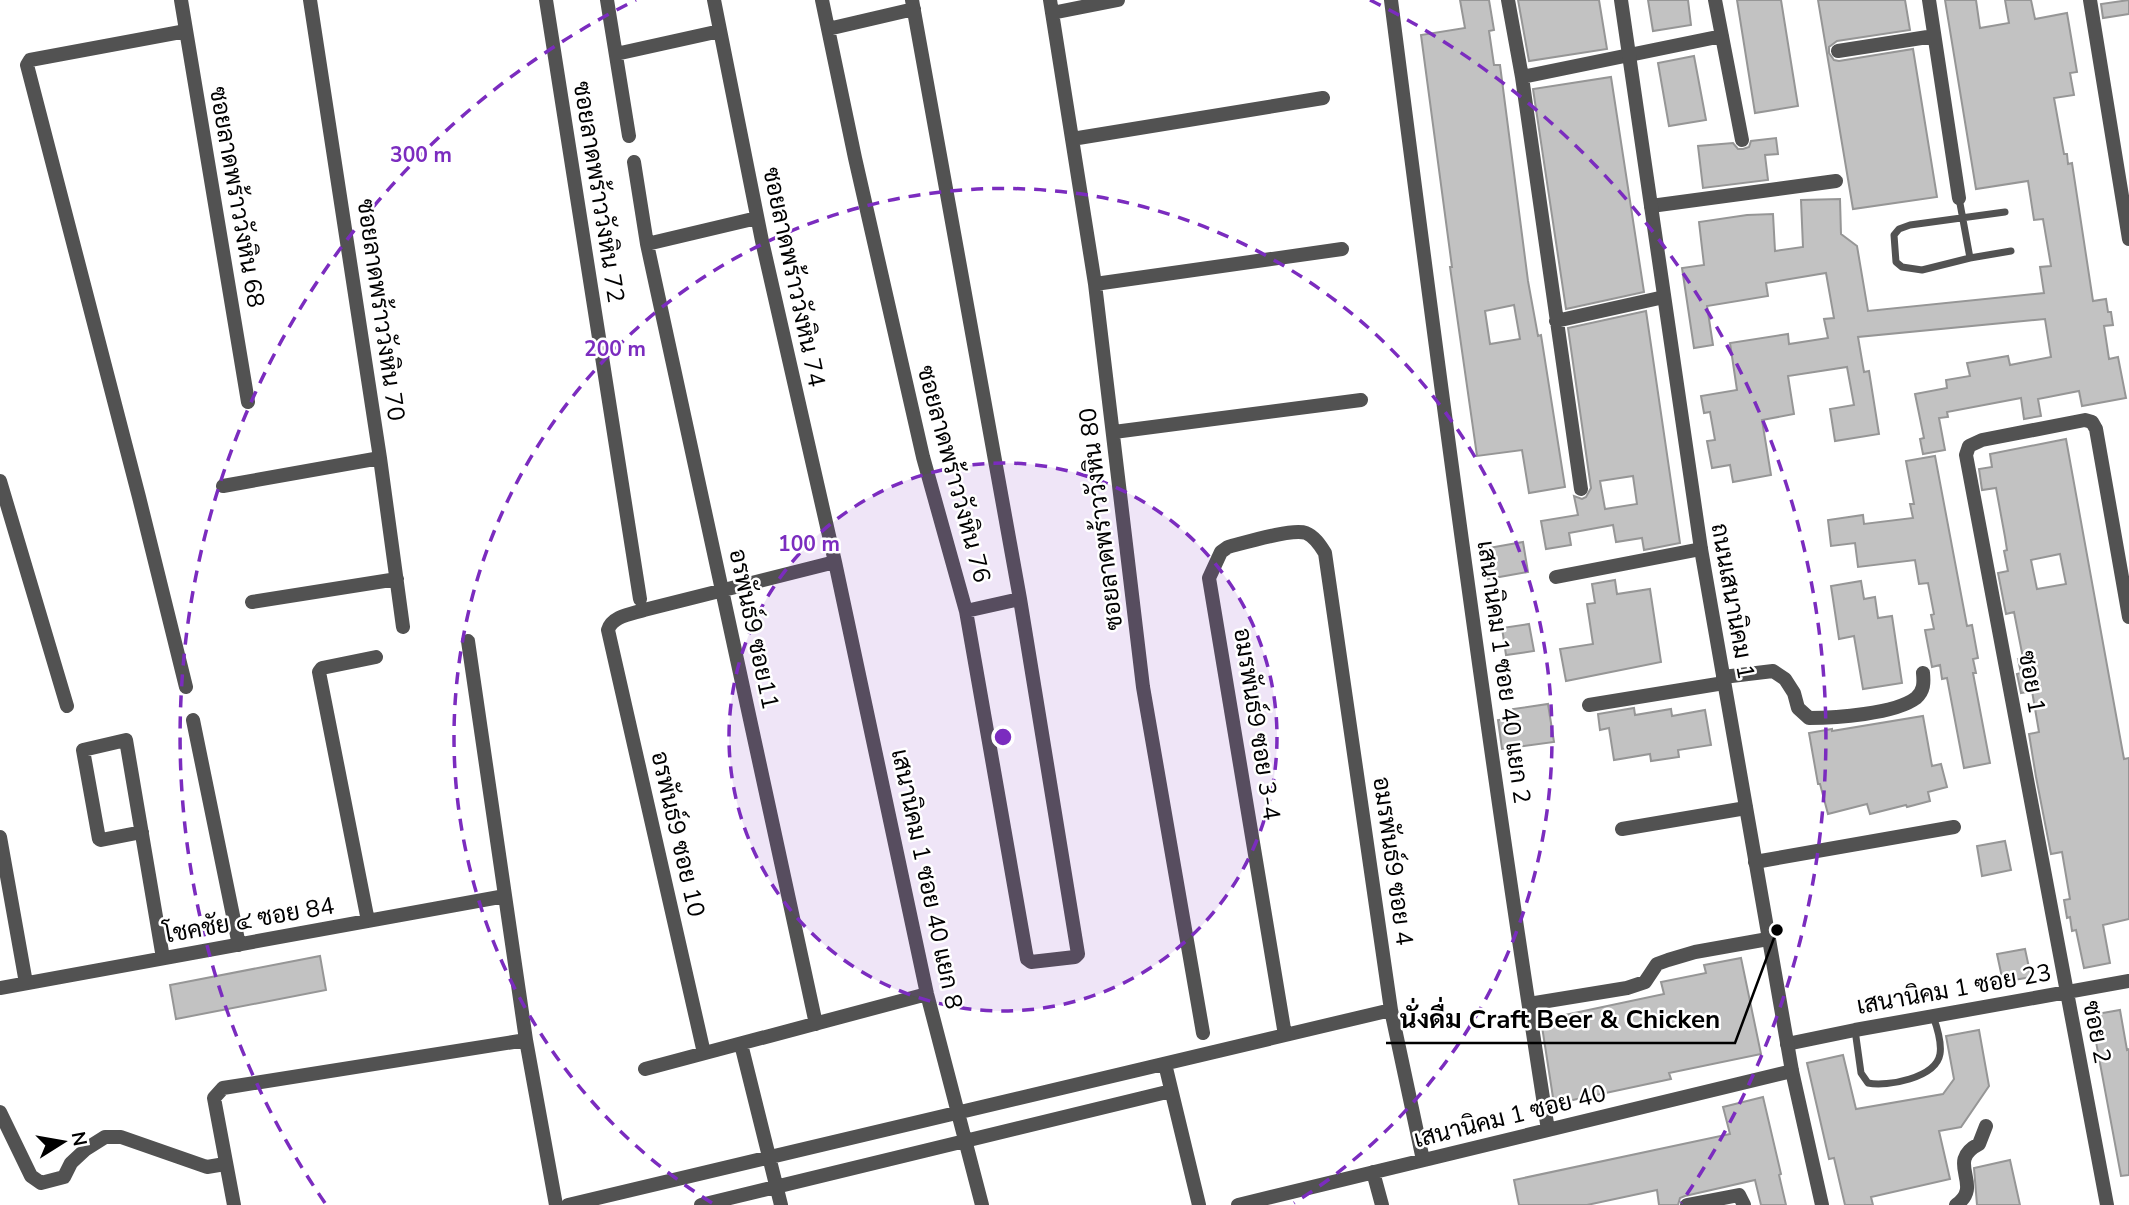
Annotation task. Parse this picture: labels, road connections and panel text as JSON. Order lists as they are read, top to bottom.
{
  "streets": {
    "street": [
      "ซอยลาดพร้าววังหิน 72",
      "ซอยลาดพร้าววังหิน 68",
      "ซอยลาดพร้าววังหิน 74",
      "ซอยลาดพร้าววังหิน 70",
      "ซอยลาดพร้าววังหิน 76",
      "ซอยลาดพร้าววังหิน 80",
      "ถนนเสนานิคม 1",
      "อรพันธ์9 ซอย11",
      "เสนานิคม 1 ซอย 40 แยก 2",
      "ซอย 1",
      "อมรพันธ์9 ซอย 3-4",
      "อรพันธ์9 ซอย 10",
      "อมรพันธ์9 ซอย 4",
      "เสนานิคม 1 ซอย 40 แยก 8",
      "โชคชัย ๔ ซอย 84",
      "เสนานิคม 1 ซอย 23",
      "ซอย 2",
      "เสนานิคม 1 ซอย 40"
    ]
  },
  "crossings": [
    ["ซอยลาดพร้าววังหิน 74", "เสนานิคม 1 ซอย 40 แยก 8"],
    ["ถนนเสนานิคม 1", "เสนานิคม 1 ซอย 23"],
    ["ถนนเสนานิคม 1", "เสนานิคม 1 ซอย 40"],
    ["อรพันธ์9 ซอย11", "อรพันธ์9 ซอย 10"],
    ["เสนานิคม 1 ซอย 40 แยก 2", "เสนานิคม 1 ซอย 40"],
    ["ซอย 1", "เสนานิคม 1 ซอย 23"],
    ["ซอย 1", "ซอย 2"],
    ["อมรพันธ์9 ซอย 3-4", "อมรพันธ์9 ซอย 4"],
    ["อมรพันธ์9 ซอย 4", "เสนานิคม 1 ซอย 40"],
    ["เสนานิคม 1 ซอย 23", "ซอย 2"]
  ],
  "places": ["นั่งดื่ม Craft Beer & Chicken"],
  "north": "right",
  "rings": ["300 m", "200 m", "100 m"]
}
